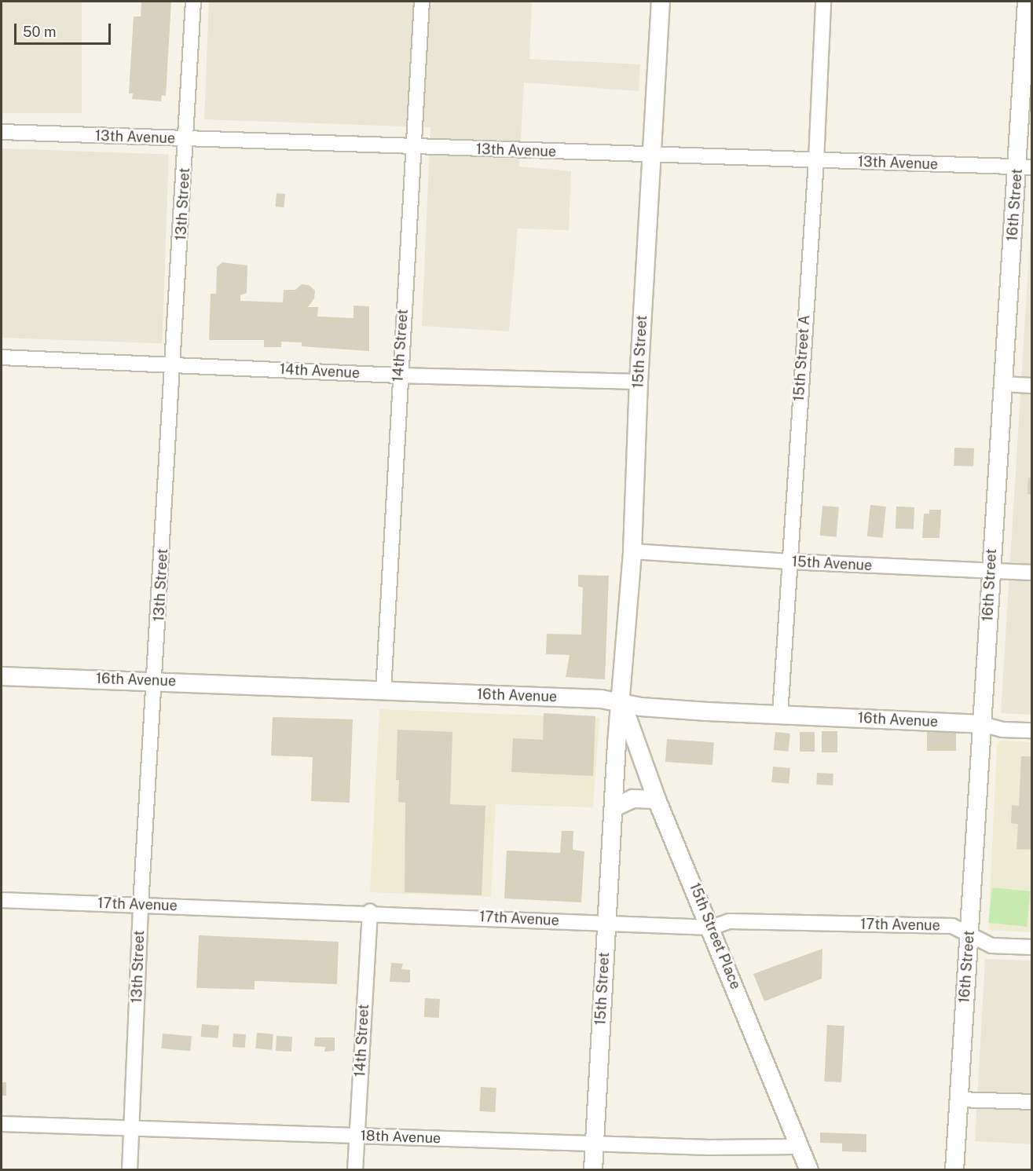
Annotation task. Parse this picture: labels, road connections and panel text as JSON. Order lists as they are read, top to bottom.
{
  "streets": {
    "street": [
      "13th Avenue",
      "13th Street",
      "16th Street",
      "14th Street",
      "15th Street",
      "15th Street A",
      "14th Avenue",
      "15th Avenue",
      "16th Avenue",
      "17th Avenue",
      "15th Street Place",
      "18th Avenue"
    ]
  },
  "crossings": [
    ["13th Avenue", "13th Street"],
    ["13th Avenue", "16th Street"],
    ["13th Avenue", "14th Street"],
    ["13th Avenue", "15th Street"],
    ["13th Avenue", "15th Street A"],
    ["13th Street", "14th Avenue"],
    ["13th Street", "16th Avenue"],
    ["13th Street", "17th Avenue"],
    ["13th Street", "18th Avenue"],
    ["16th Street", "15th Avenue"],
    ["16th Street", "16th Avenue"],
    ["16th Street", "17th Avenue"],
    ["14th Street", "14th Avenue"],
    ["14th Street", "16th Avenue"],
    ["14th Street", "17th Avenue"],
    ["14th Street", "18th Avenue"],
    ["15th Street", "14th Avenue"],
    ["15th Street", "15th Avenue"],
    ["15th Street", "16th Avenue"],
    ["15th Street", "17th Avenue"],
    ["15th Street", "15th Street Place"],
    ["15th Street", "18th Avenue"],
    ["15th Street A", "15th Avenue"],
    ["15th Street A", "16th Avenue"],
    ["16th Avenue", "15th Street Place"],
    ["17th Avenue", "15th Street Place"],
    ["15th Street Place", "18th Avenue"]
  ],
  "scale_bar": "50 m"
}
